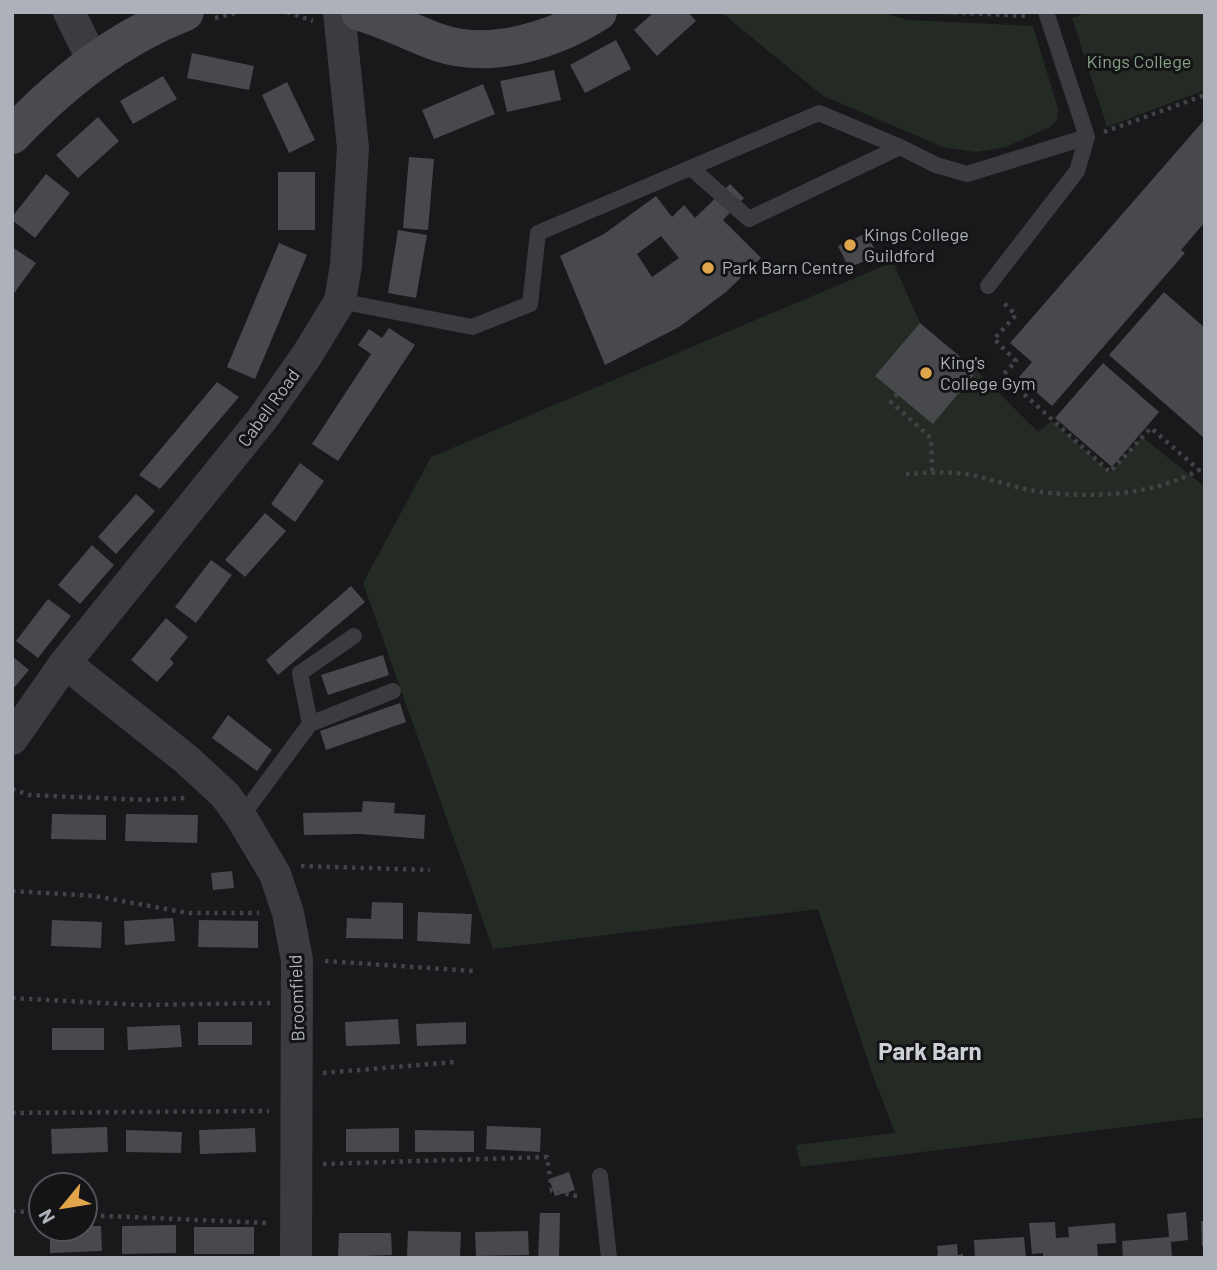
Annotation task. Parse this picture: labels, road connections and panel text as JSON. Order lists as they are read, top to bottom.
{
  "streets": {
    "street": ["Cabell Road", "Broomfield"]
  },
  "crossings": [
    ["Cabell Road", "Broomfield"]
  ],
  "districts": ["Park Barn"],
  "parks": ["Kings College"],
  "places": ["Kings College Guildford", "Park Barn Centre", "King's College Gym"],
  "north": "bottom left"
}
